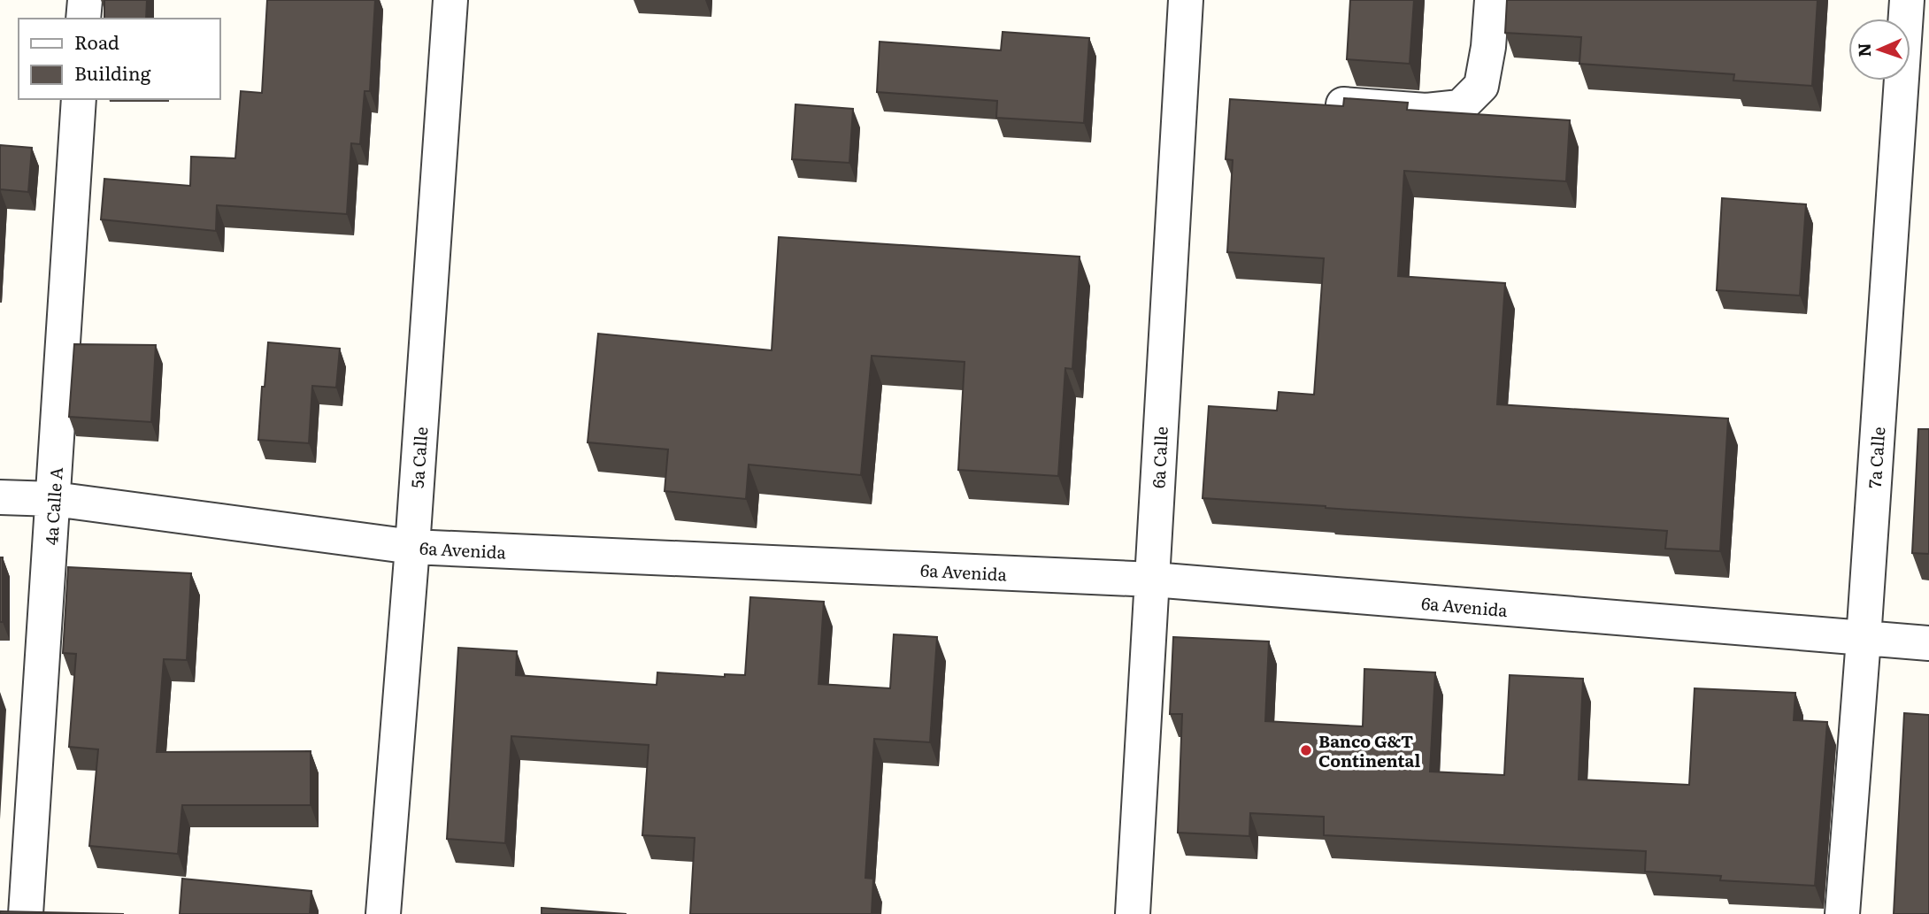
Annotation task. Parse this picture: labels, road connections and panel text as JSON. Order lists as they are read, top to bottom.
{
  "streets": {
    "street": [
      "5a Calle",
      "6a Calle",
      "7a Calle",
      "4a Calle A",
      "6a Avenida"
    ]
  },
  "crossings": [
    ["5a Calle", "6a Avenida"],
    ["6a Calle", "6a Avenida"],
    ["7a Calle", "6a Avenida"],
    ["4a Calle A", "6a Avenida"]
  ],
  "places": ["Banco G&T Continental"],
  "legend": ["Road", "Building"],
  "north": "left"
}
